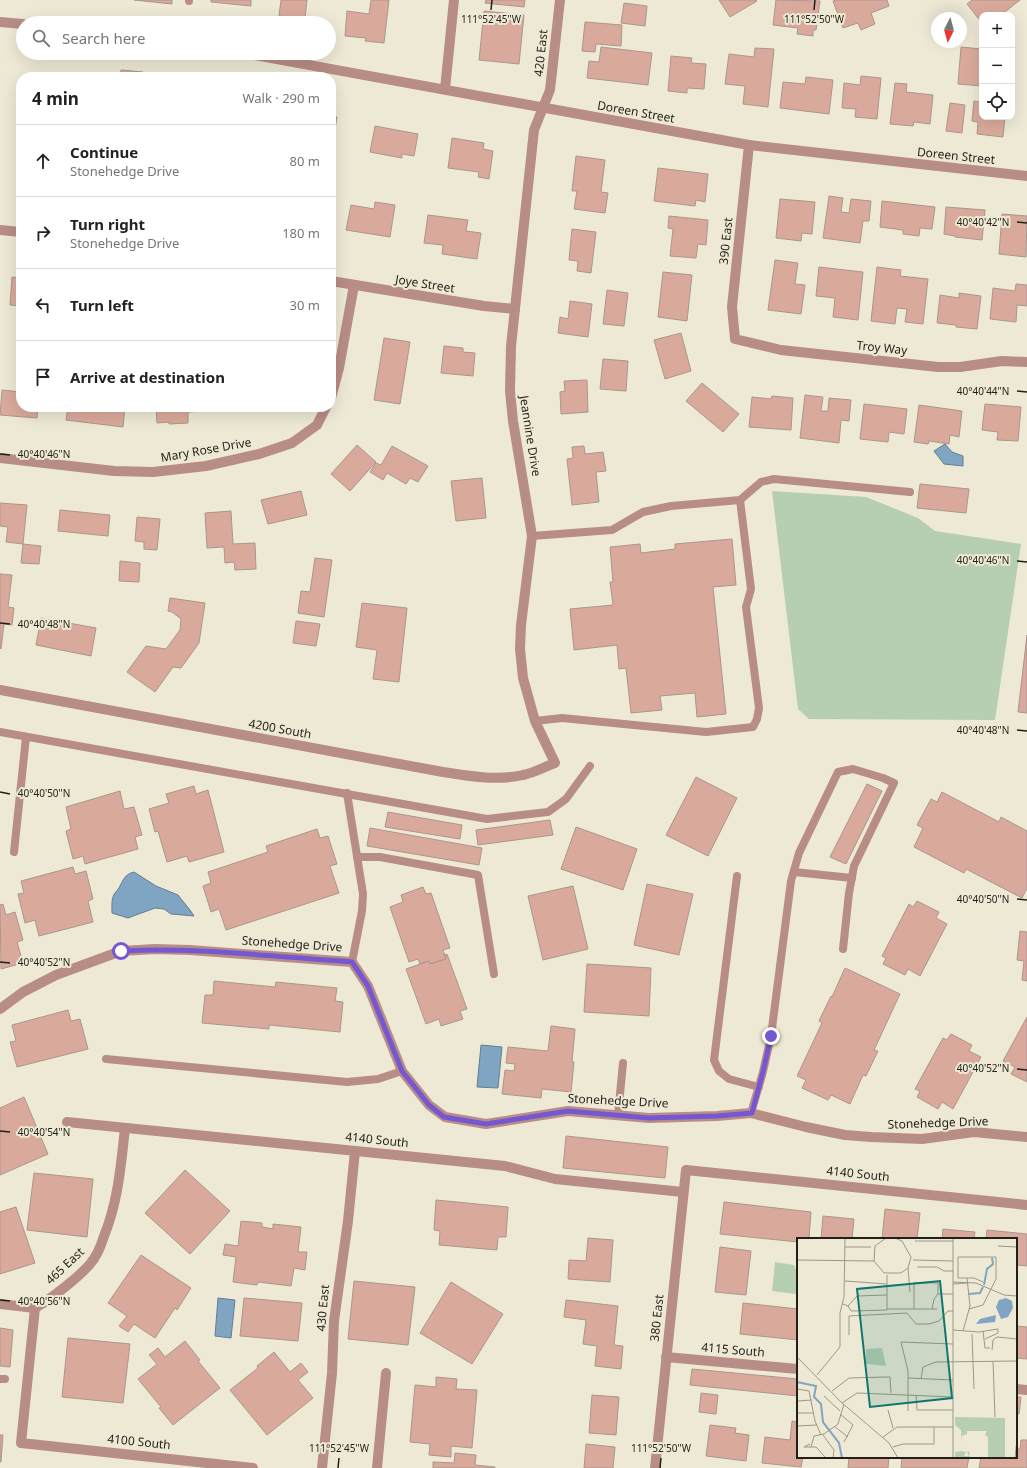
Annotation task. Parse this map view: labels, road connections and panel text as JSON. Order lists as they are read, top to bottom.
{
  "streets": {
    "street": [
      "420 East",
      "Doreen Street",
      "390 East",
      "Joye Street",
      "Troy Way",
      "Jeannine Drive",
      "Mary Rose Drive",
      "4200 South",
      "Stonehedge Drive",
      "4140 South",
      "465 East",
      "430 East",
      "380 East",
      "4115 South",
      "4100 South"
    ]
  },
  "crossings": [
    ["420 East", "Doreen Street"],
    ["420 East", "Jeannine Drive"],
    ["Doreen Street", "390 East"],
    ["Doreen Street", "Jeannine Drive"],
    ["390 East", "Troy Way"],
    ["Joye Street", "Jeannine Drive"],
    ["Jeannine Drive", "4200 South"],
    ["4140 South", "465 East"],
    ["4140 South", "430 East"],
    ["4140 South", "380 East"],
    ["465 East", "4100 South"],
    ["380 East", "4115 South"]
  ],
  "north": "bottom",
  "page": {
    "map_buttons": ["+", "−"],
    "search": "Search here",
    "heading": ["4 min", "Walk · 290 m"],
    "list": [
      ["Continue", "Stonehedge Drive", "80 m"],
      ["Turn right", "Stonehedge Drive", "180 m"],
      ["Turn left", "30 m"],
      "Arrive at destination"
    ]
  },
  "coordinates": [
    "111°52'45\"W",
    "111°52'50\"W",
    "40°40'42\"N",
    "40°40'44\"N",
    "40°40'46\"N",
    "40°40'48\"N",
    "40°40'50\"N",
    "40°40'52\"N",
    "40°40'54\"N",
    "40°40'56\"N"
  ]
}
